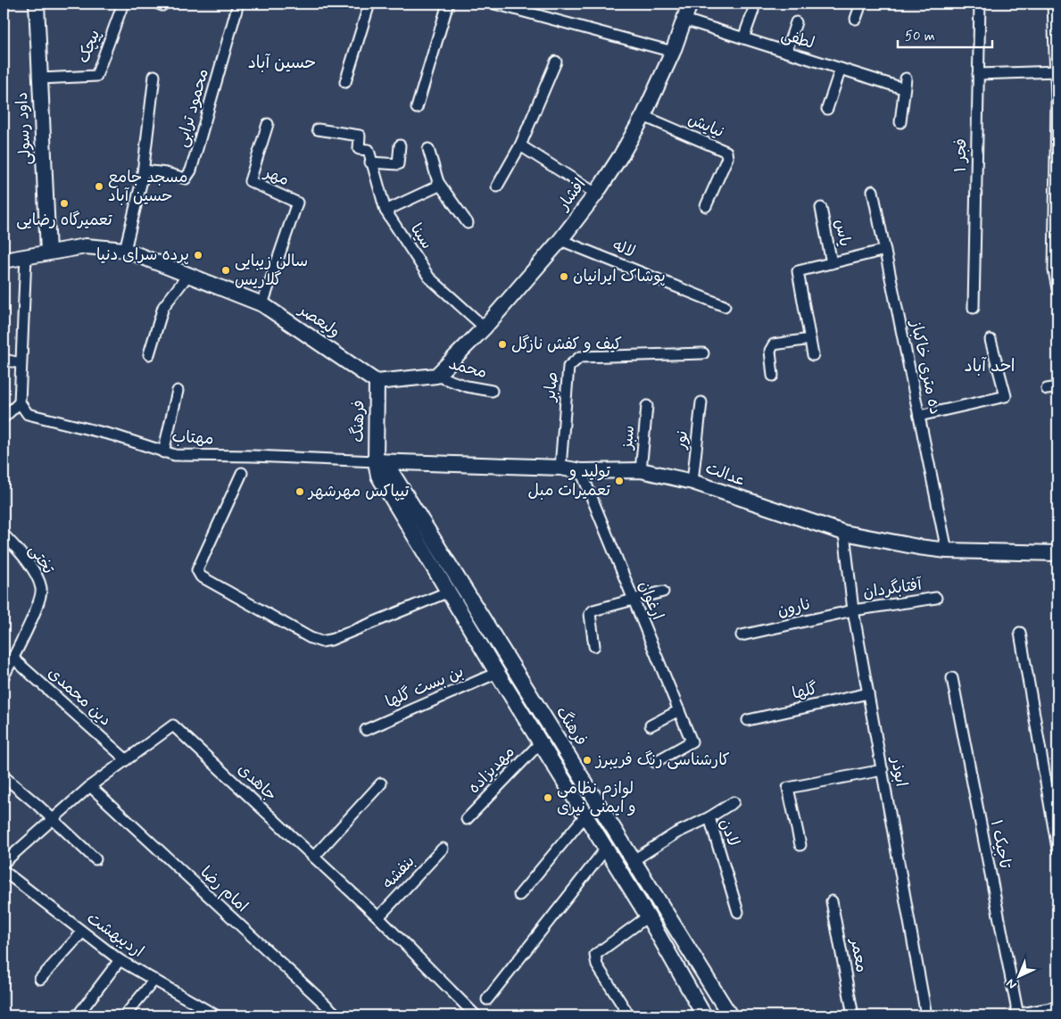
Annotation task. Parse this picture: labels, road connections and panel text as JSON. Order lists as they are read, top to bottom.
{
  "streets": {
    "street": [
      "لطفی",
      "پیچک",
      "محمود ترابی",
      "نیایش",
      "داود رسولی",
      "فجر ۱",
      "مهر",
      "افشار",
      "یاس",
      "سینا",
      "لاله",
      "ولیعصر",
      "ده متری خاکباز",
      "محمد",
      "صابر",
      "فرهنگ",
      "سبز",
      "مهتاب",
      "نور",
      "عدالت",
      "تختی",
      "آفتابگردان",
      "ارغوان",
      "نارون",
      "بن بست گلها",
      "گلها",
      "دین محمدی",
      "مهدیزاده",
      "ابوذر",
      "جاهدی",
      "لادن",
      "تاجیک ۱",
      "بنفشه",
      "امام رضا",
      "اردیبهشت",
      "معمر"
    ]
  },
  "crossings": [
    ["لطفی", "افشار"],
    ["پیچک", "داود رسولی"],
    ["نیایش", "افشار"],
    ["داود رسولی", "ولیعصر"],
    ["مهر", "ولیعصر"],
    ["افشار", "سینا"],
    ["افشار", "لاله"],
    ["افشار", "محمد"],
    ["ولیعصر", "فرهنگ"],
    ["ده متری خاکباز", "عدالت"],
    ["صابر", "عدالت"],
    ["فرهنگ", "مهتاب"],
    ["فرهنگ", "عدالت"],
    ["فرهنگ", "بن بست گلها"],
    ["فرهنگ", "مهدیزاده"],
    ["فرهنگ", "لادن"],
    ["سبز", "عدالت"],
    ["مهتاب", "عدالت"],
    ["نور", "عدالت"],
    ["عدالت", "ارغوان"],
    ["عدالت", "ابوذر"],
    ["تختی", "دین محمدی"],
    ["آفتابگردان", "نارون"],
    ["آفتابگردان", "ابوذر"],
    ["نارون", "ابوذر"],
    ["گلها", "ابوذر"],
    ["دین محمدی", "جاهدی"],
    ["جاهدی", "بنفشه"],
    ["جاهدی", "امام رضا"]
  ],
  "districts": ["حسین آباد", "احد آباد"],
  "places": [
    "مسجد جامع حسین آباد",
    "تعمیرگاه رضایی",
    "پرده سرای دنیا",
    "سالن زیبایی گلاریس",
    "پوشاک ایرانیان",
    "کیف و کفش نازگل",
    "تولید و تعمیرات مبل",
    "تیپاکس مهرشهر",
    "کارشناسی رنگ فریبرز",
    "لوازم نظامی و ایمنی نیری"
  ],
  "scale_bar": "50 m",
  "north": "bottom left"
}
